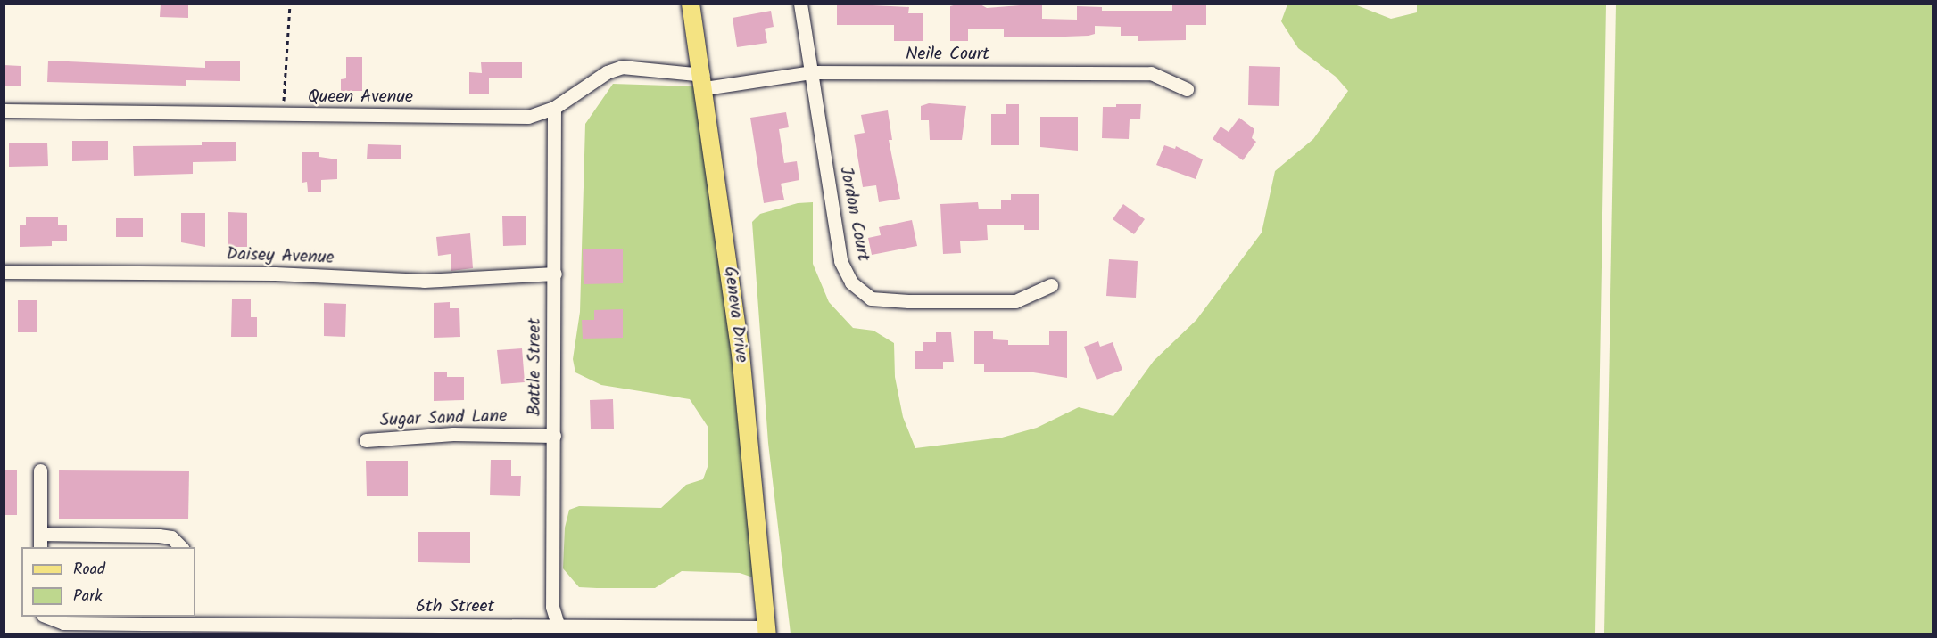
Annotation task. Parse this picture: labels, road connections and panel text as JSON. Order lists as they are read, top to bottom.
{
  "streets": {
    "main road": ["Geneva Drive"],
    "street": [
      "Neile Court",
      "Queen Avenue",
      "Jordon Court",
      "Daisey Avenue",
      "Battle Street",
      "Sugar Sand Lane",
      "6th Street"
    ]
  },
  "crossings": [
    ["Neile Court", "Queen Avenue"],
    ["Neile Court", "Jordon Court"],
    ["Neile Court", "Geneva Drive"],
    ["Queen Avenue", "Geneva Drive"],
    ["Queen Avenue", "Battle Street"],
    ["Daisey Avenue", "Battle Street"],
    ["Geneva Drive", "6th Street"],
    ["Battle Street", "Sugar Sand Lane"],
    ["Battle Street", "6th Street"]
  ],
  "legend": ["Road", "Park"]
}
